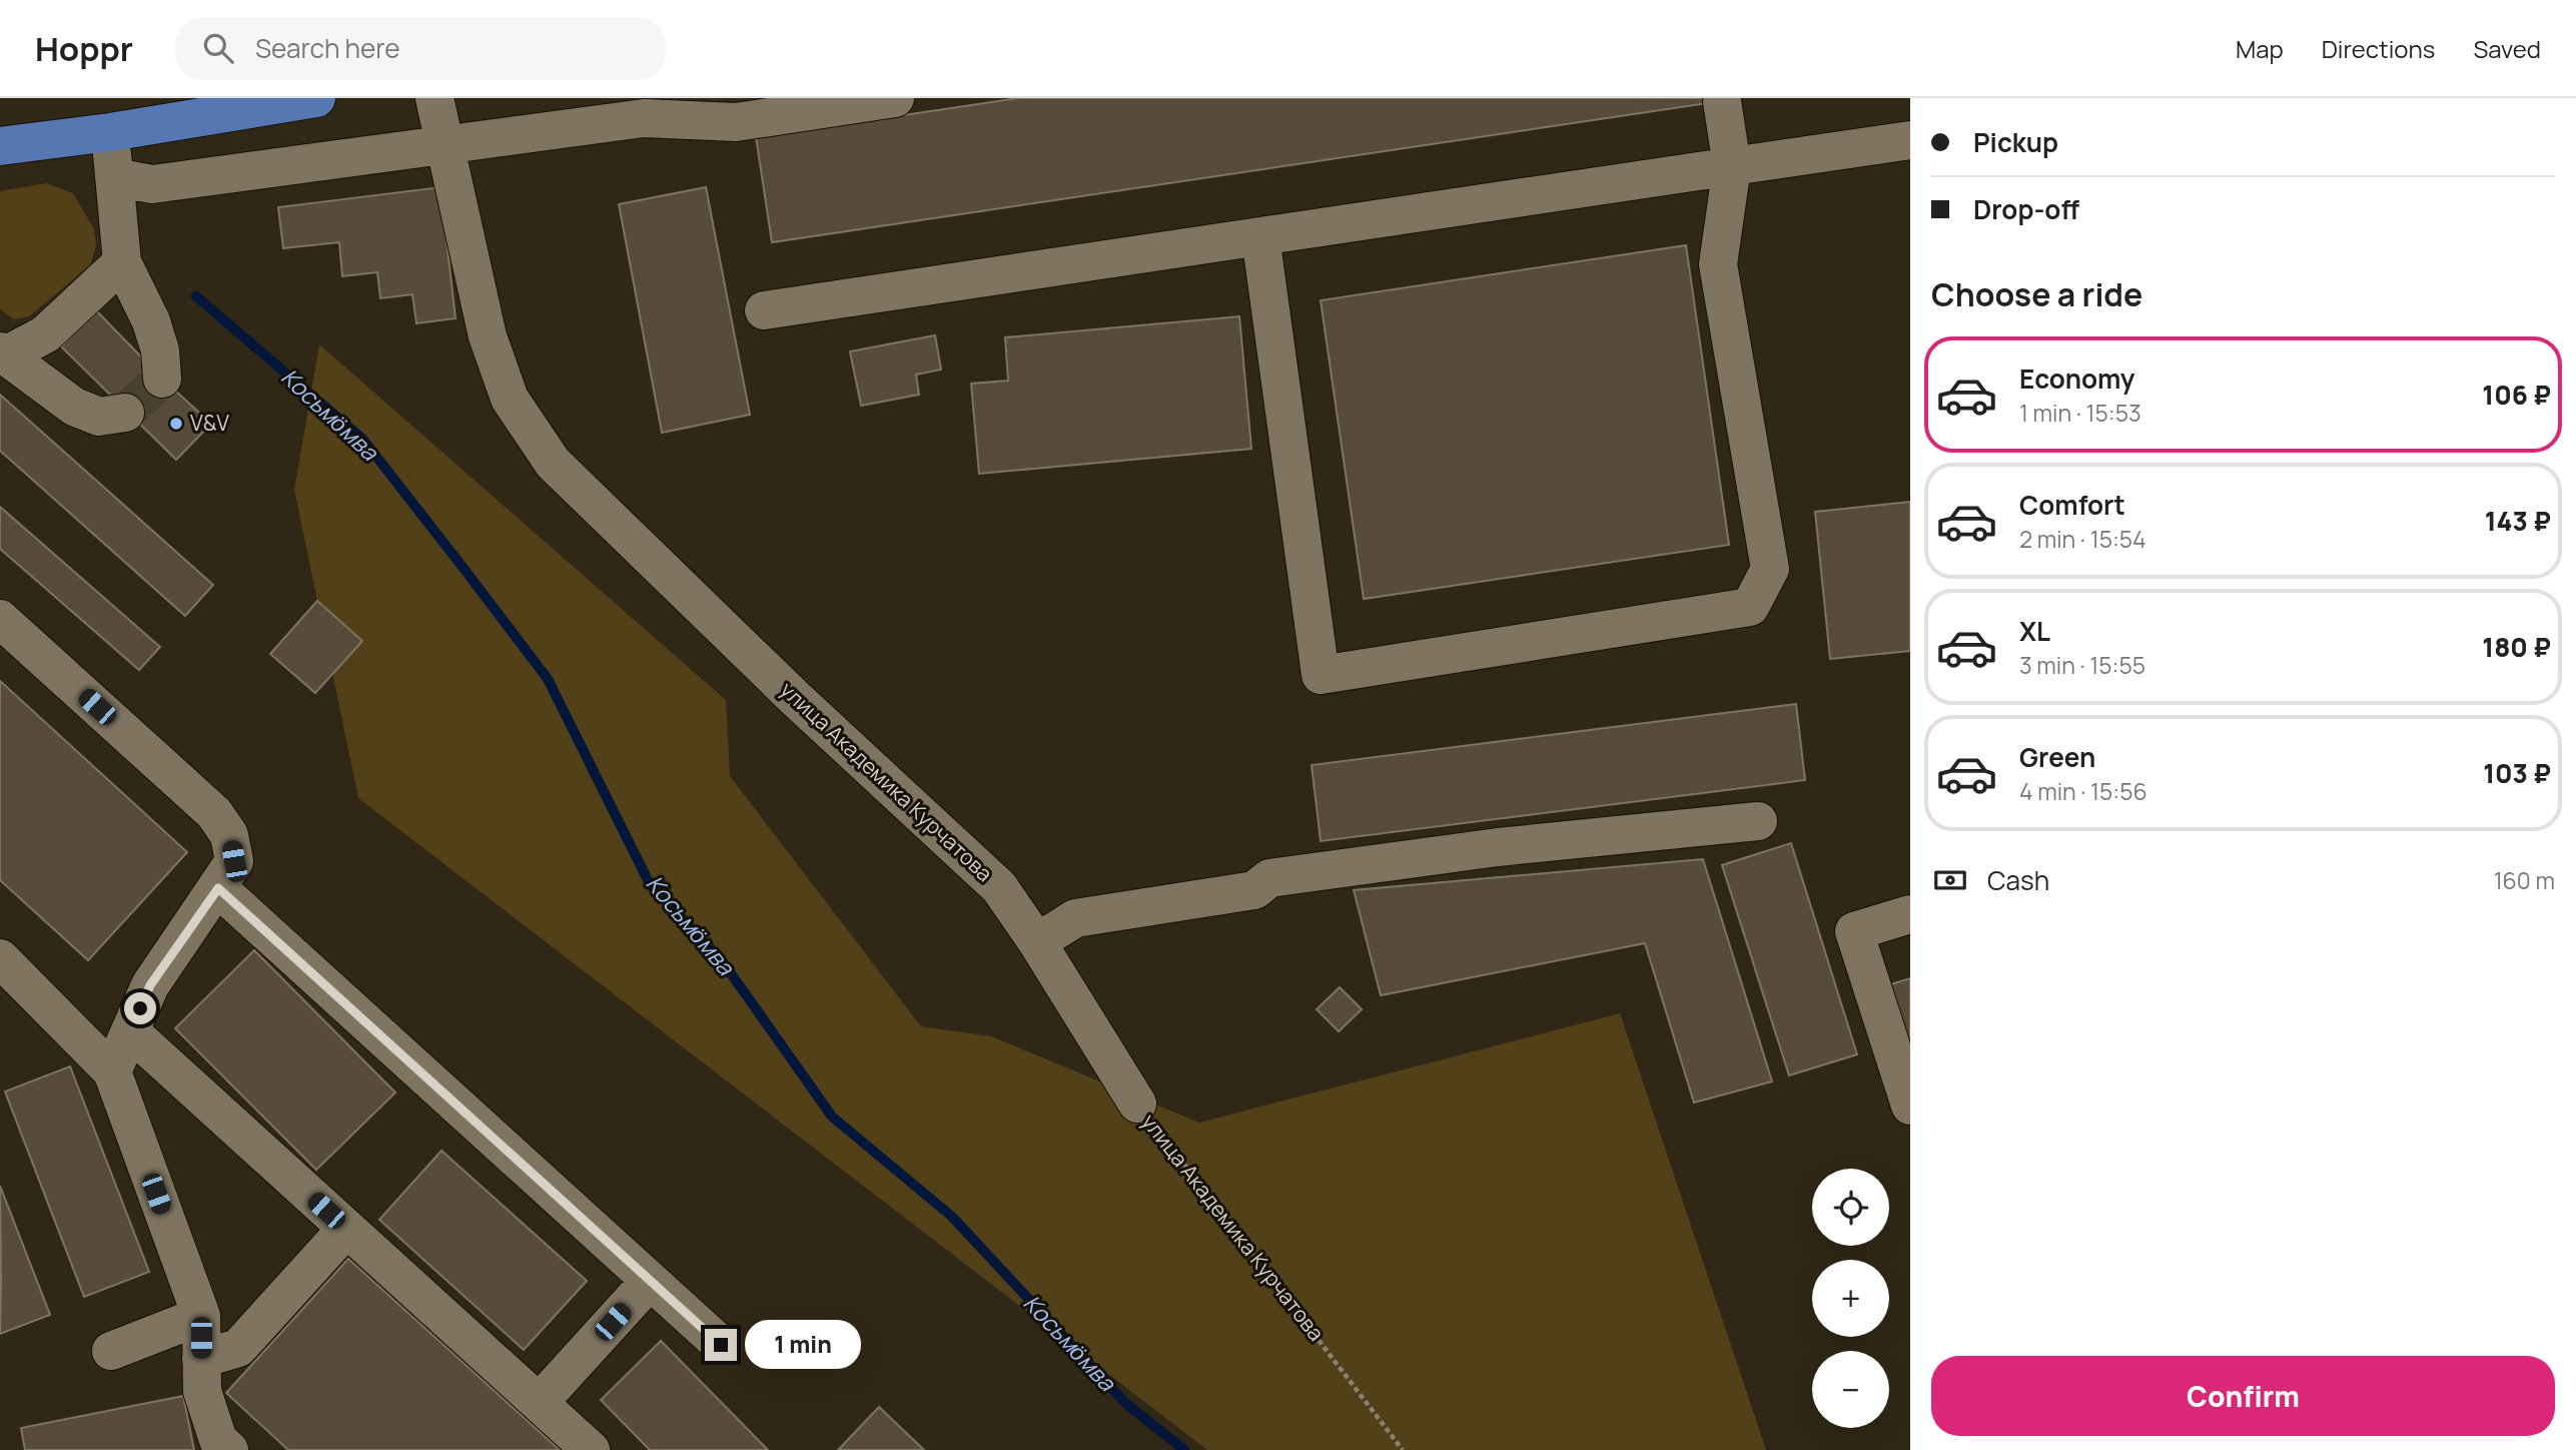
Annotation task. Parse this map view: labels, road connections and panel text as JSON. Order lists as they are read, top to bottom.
{
  "streets": {
    "lane": ["улица Академика Курчатова"]
  },
  "water": ["Косьмӧмва"],
  "places": ["V&V"],
  "page": {
    "header": "Hoppr",
    "search": "Search here",
    "nav": ["Map", "Directions", "Saved"],
    "banner": ["Pickup", "Drop-off"],
    "heading": "Choose a ride",
    "list": [
      {
        "name": "Economy",
        "note": "1 min · 15:53",
        "value": "106 ₽"
      },
      {
        "name": "Comfort",
        "note": "2 min · 15:54",
        "value": "143 ₽"
      },
      {
        "name": "XL",
        "note": "3 min · 15:55",
        "value": "180 ₽"
      },
      {
        "name": "Green",
        "note": "4 min · 15:56",
        "value": "103 ₽"
      }
    ],
    "pay": ["Cash", "160 m"],
    "map_buttons": ["+", "−"],
    "bubble": "1 min",
    "buttons": "Confirm"
  }
}
